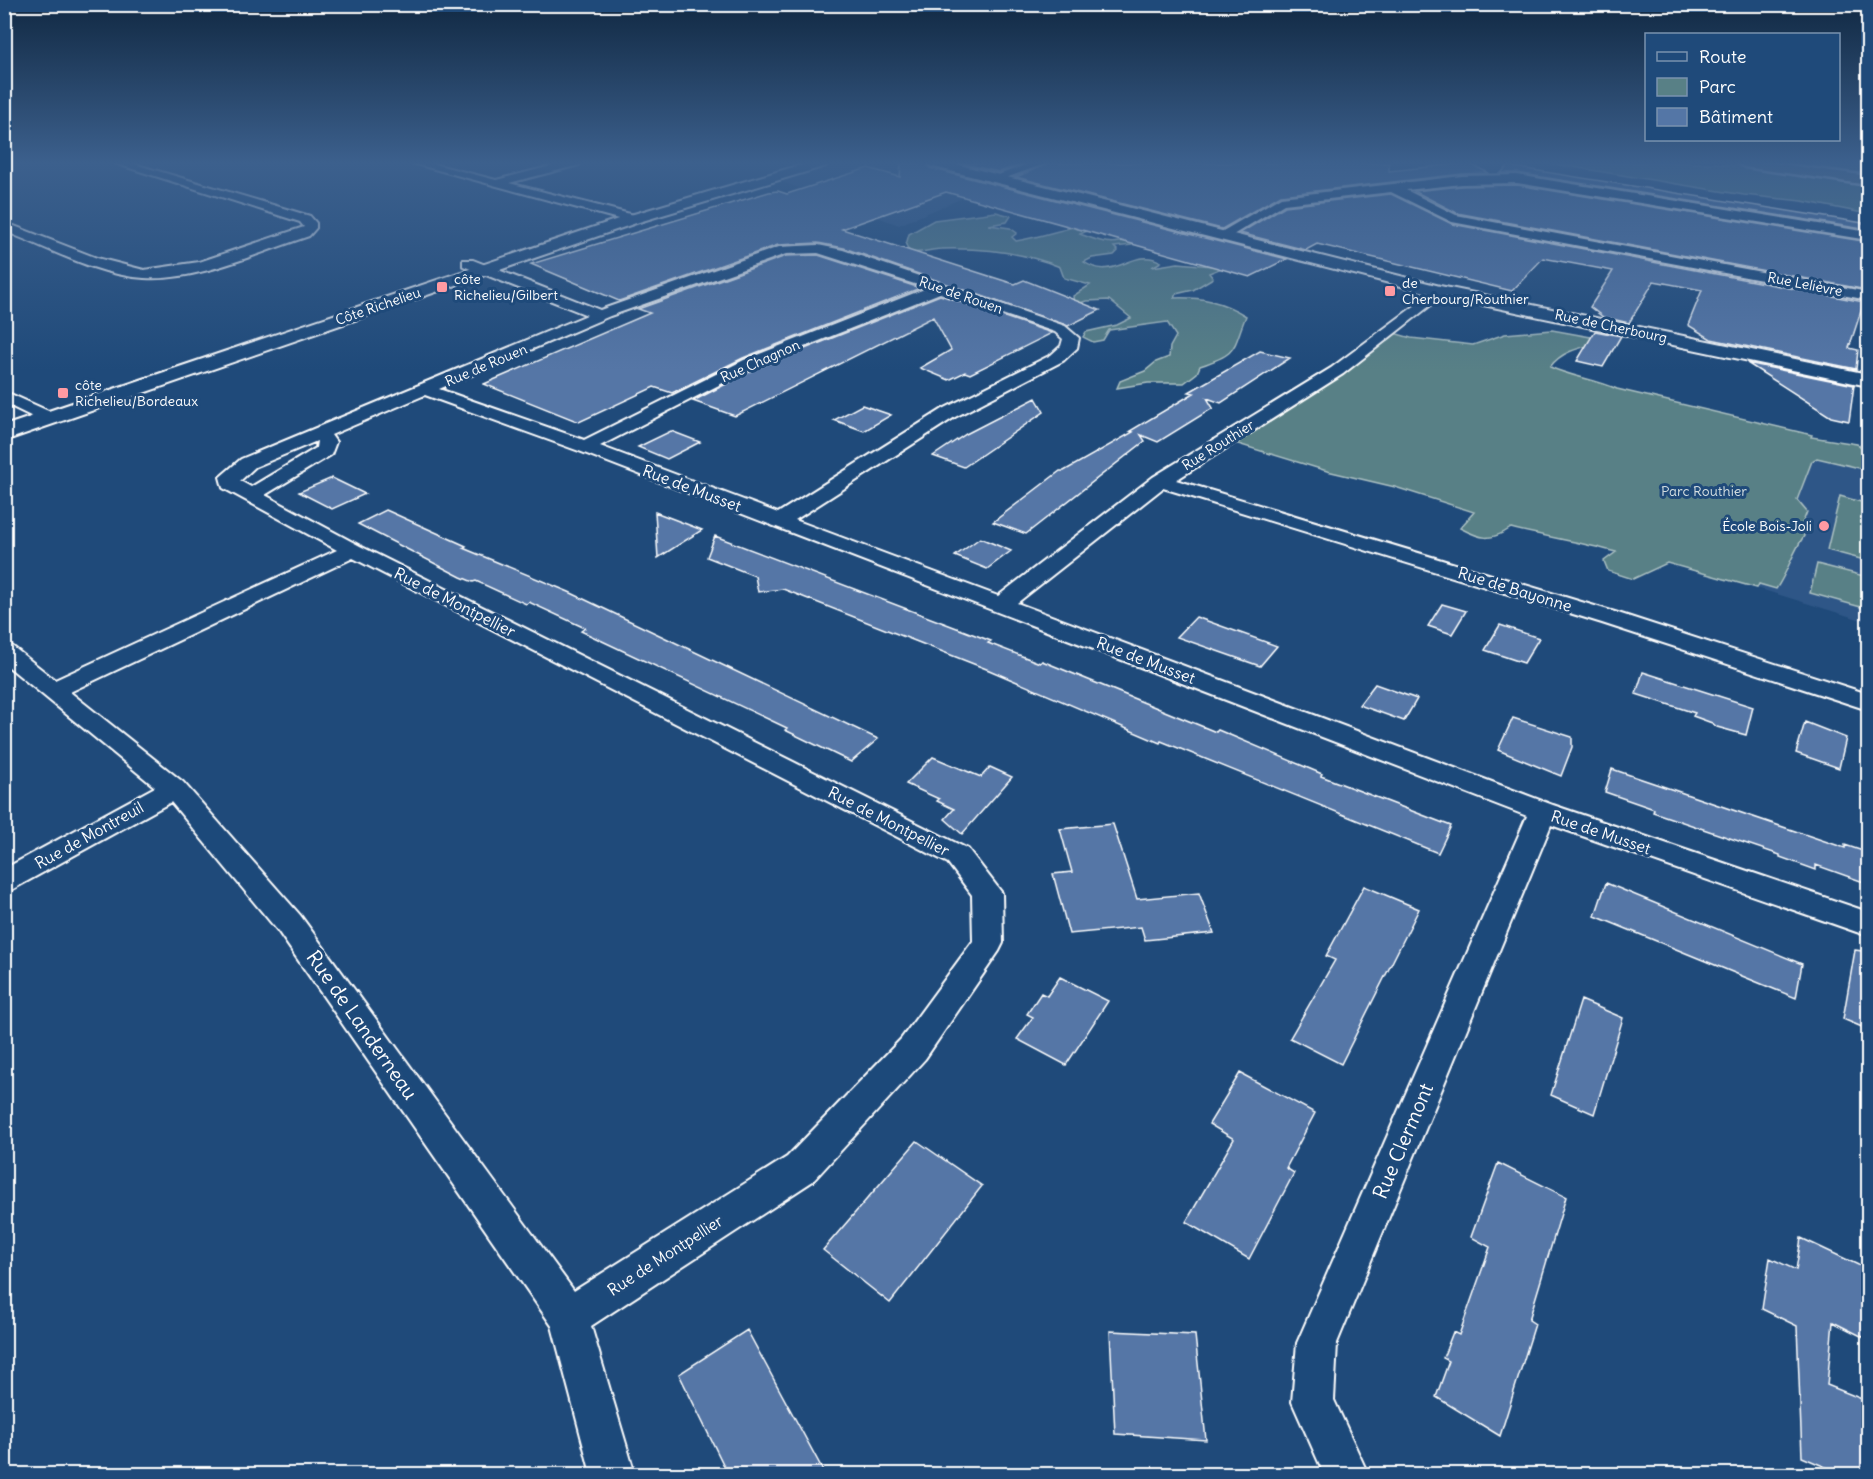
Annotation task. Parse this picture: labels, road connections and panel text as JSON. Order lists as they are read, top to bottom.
{
  "streets": {
    "street": [
      "Rue Lelièvre",
      "Rue de Rouen",
      "Côte Richelieu",
      "Rue de Cherbourg",
      "Rue Chagnon",
      "Rue Routhier",
      "Rue de Musset",
      "Rue de Bayonne",
      "Rue de Montpellier",
      "Rue de Montreuil",
      "Rue de Landerneau",
      "Rue Clermont"
    ]
  },
  "crossings": [
    ["Rue de Rouen", "Rue Chagnon"],
    ["Rue de Rouen", "Rue de Musset"],
    ["Rue de Rouen", "Rue de Montpellier"],
    ["Rue de Cherbourg", "Rue Routhier"],
    ["Rue Chagnon", "Rue de Musset"],
    ["Rue Routhier", "Rue de Musset"],
    ["Rue Routhier", "Rue de Bayonne"],
    ["Rue de Musset", "Rue Clermont"],
    ["Rue de Montpellier", "Rue de Landerneau"],
    ["Rue de Montreuil", "Rue de Landerneau"]
  ],
  "parks": ["Parc Routhier"],
  "places": {
    "transit": ["côte Richelieu/Gilbert", "de Cherbourg/Routhier", "côte Richelieu/Bordeaux"],
    "other": ["École Bois-Joli"]
  },
  "legend": ["Route", "Parc", "Bâtiment"]
}
